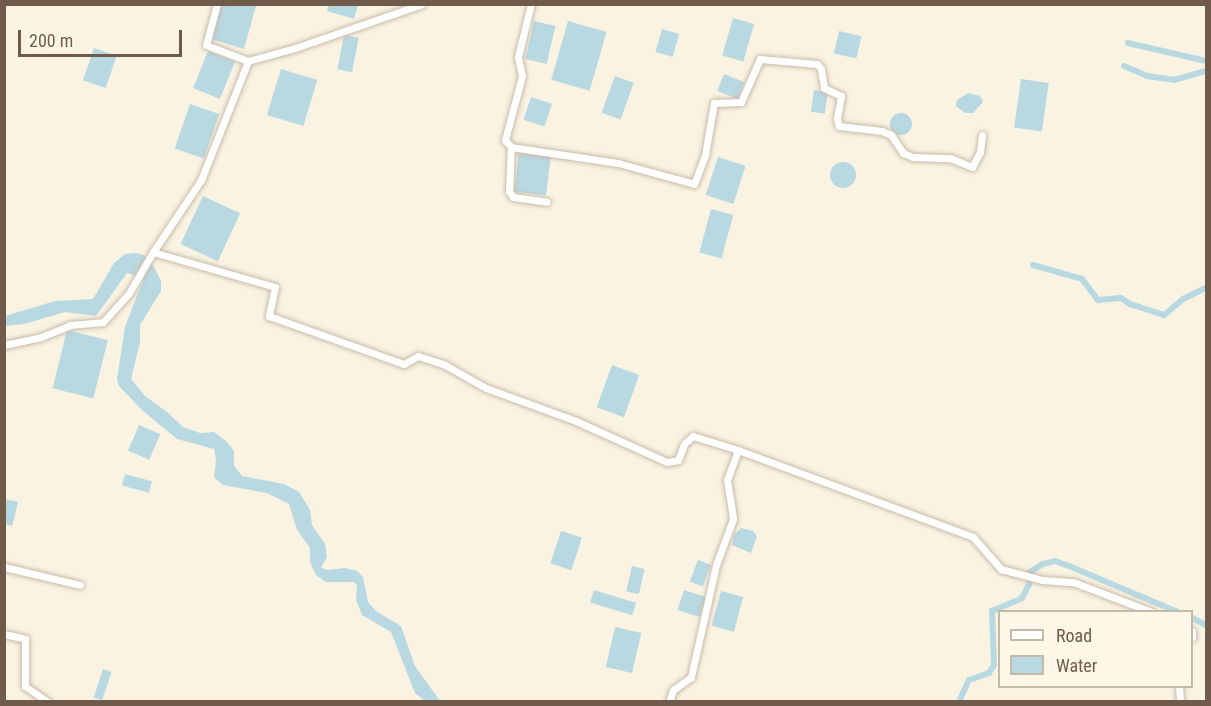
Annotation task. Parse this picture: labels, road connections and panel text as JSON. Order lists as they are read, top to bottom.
{
  "legend": ["Road", "Water"],
  "scale_bar": "200 m"
}
